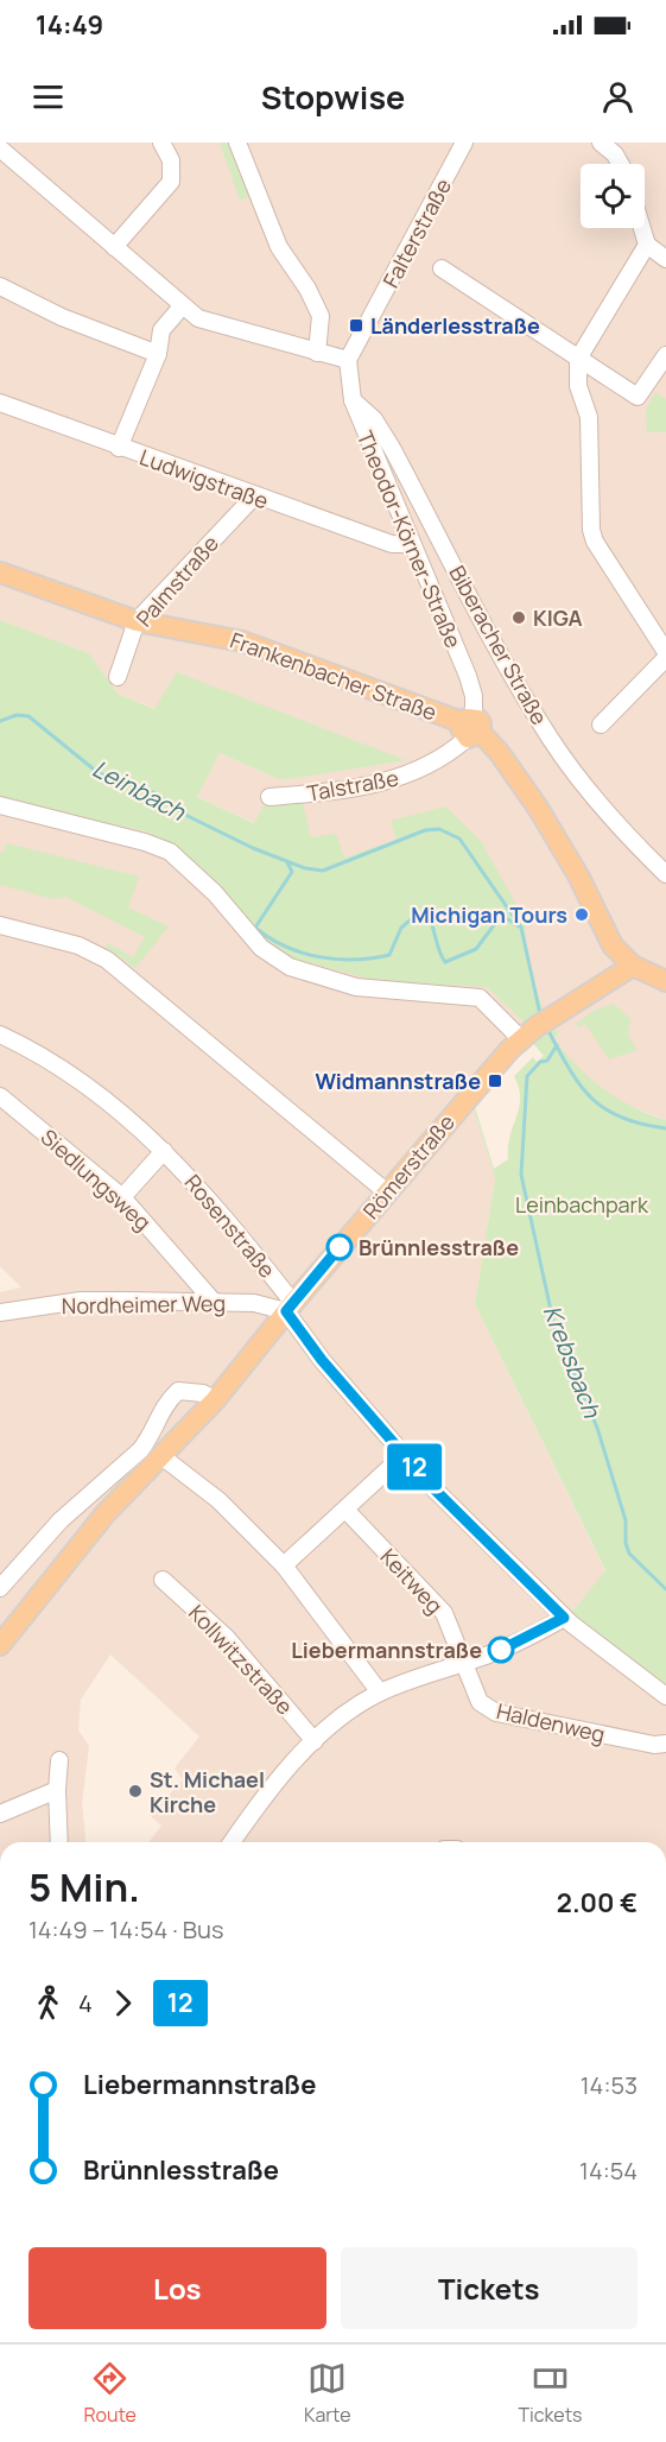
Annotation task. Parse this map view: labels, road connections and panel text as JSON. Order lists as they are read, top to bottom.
{
  "streets": {
    "main road": ["Frankenbacher Straße", "Römerstraße"],
    "street": [
      "Falterstraße",
      "Ludwigstraße",
      "Theodor-Körner-Straße",
      "Palmstraße",
      "Biberacher Straße",
      "Talstraße",
      "Siedlungsweg",
      "Rosenstraße",
      "Nordheimer Weg",
      "Keitweg",
      "Kollwitzstraße",
      "Haldenweg"
    ]
  },
  "crossings": [
    ["Falterstraße", "Theodor-Körner-Straße"],
    ["Ludwigstraße", "Theodor-Körner-Straße"],
    ["Ludwigstraße", "Palmstraße"],
    ["Theodor-Körner-Straße", "Biberacher Straße"],
    ["Theodor-Körner-Straße", "Frankenbacher Straße"],
    ["Theodor-Körner-Straße", "Talstraße"],
    ["Palmstraße", "Frankenbacher Straße"],
    ["Frankenbacher Straße", "Talstraße"],
    ["Römerstraße", "Rosenstraße"],
    ["Römerstraße", "Nordheimer Weg"],
    ["Siedlungsweg", "Nordheimer Weg"],
    ["Rosenstraße", "Nordheimer Weg"],
    ["Keitweg", "Haldenweg"]
  ],
  "water": ["Leinbach", "Krebsbach"],
  "parks": ["Leinbachpark"],
  "places": {
    "transit": ["Länderlesstraße", "Widmannstraße"],
    "other": [
      "KIGA",
      "Michigan Tours",
      "Brünnlesstraße",
      "Liebermannstraße",
      "St. Michael Kirche"
    ]
  },
  "lines": ["bus line 12"],
  "page": {
    "status": "14:49",
    "header": "Stopwise",
    "on_map": "12",
    "heading": ["5 Min.", "14:49 – 14:54 · Bus", "2.00 €"],
    "legs": ["4", "12"],
    "list": [
      {
        "name": "Liebermannstraße",
        "value": "14:53"
      },
      {
        "name": "Brünnlesstraße",
        "value": "14:54"
      }
    ],
    "buttons": ["Los", "Tickets"],
    "tabs": ["Route", "Karte", "Tickets"]
  }
}
